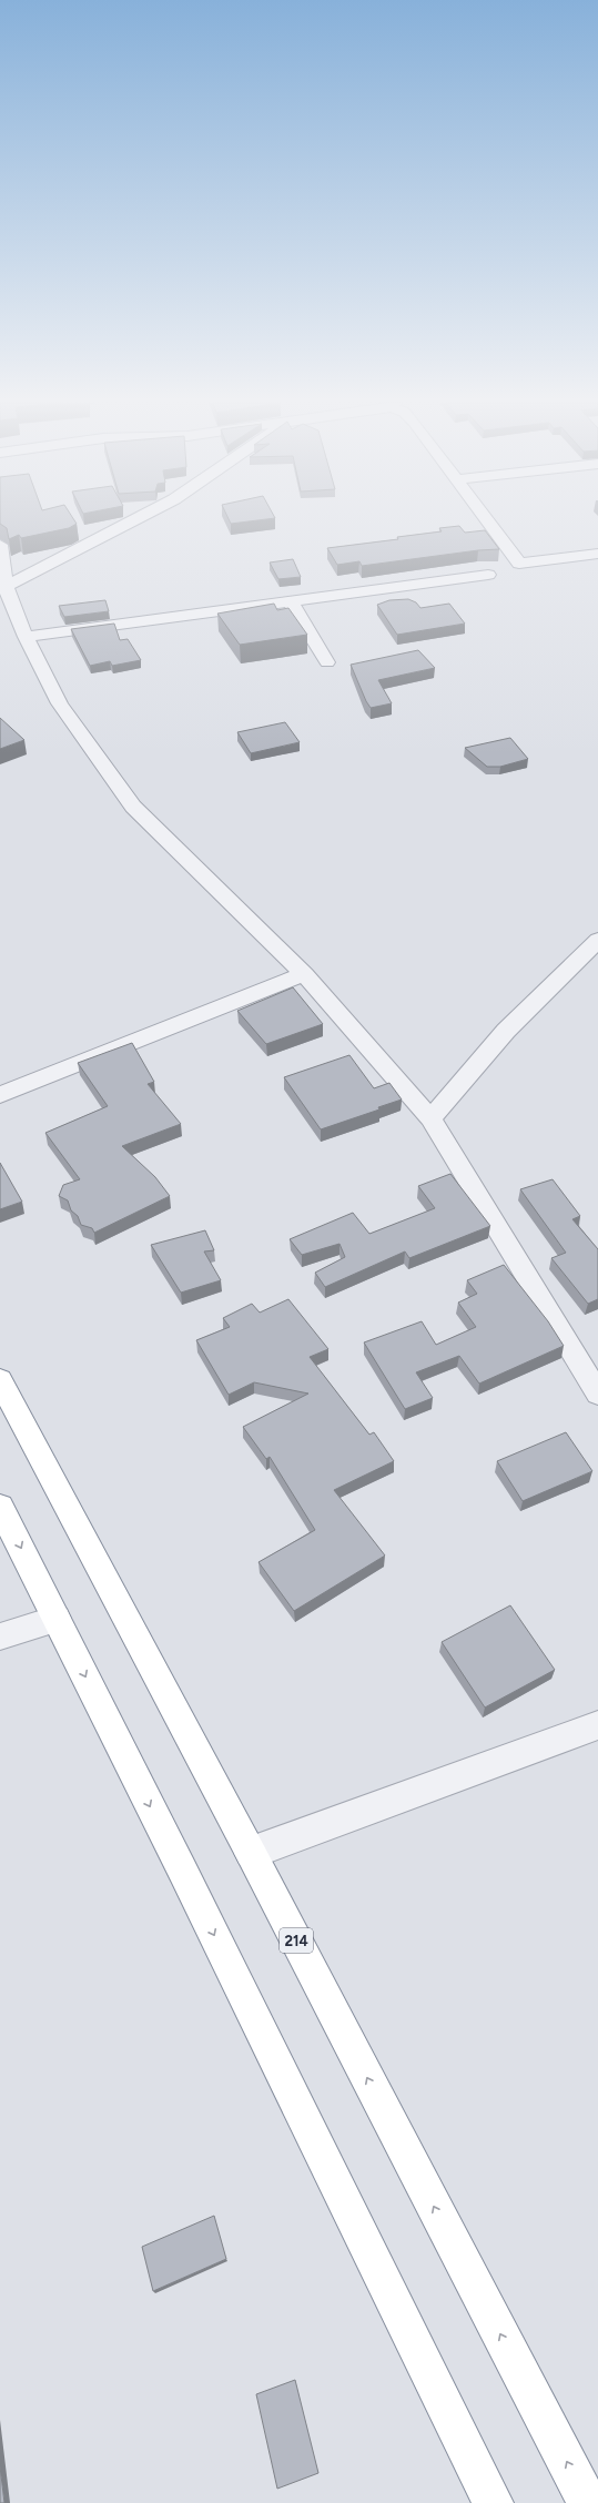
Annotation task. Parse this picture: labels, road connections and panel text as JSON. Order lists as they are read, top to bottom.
{
  "streets": {
    "highway": ["214"]
  }
}
